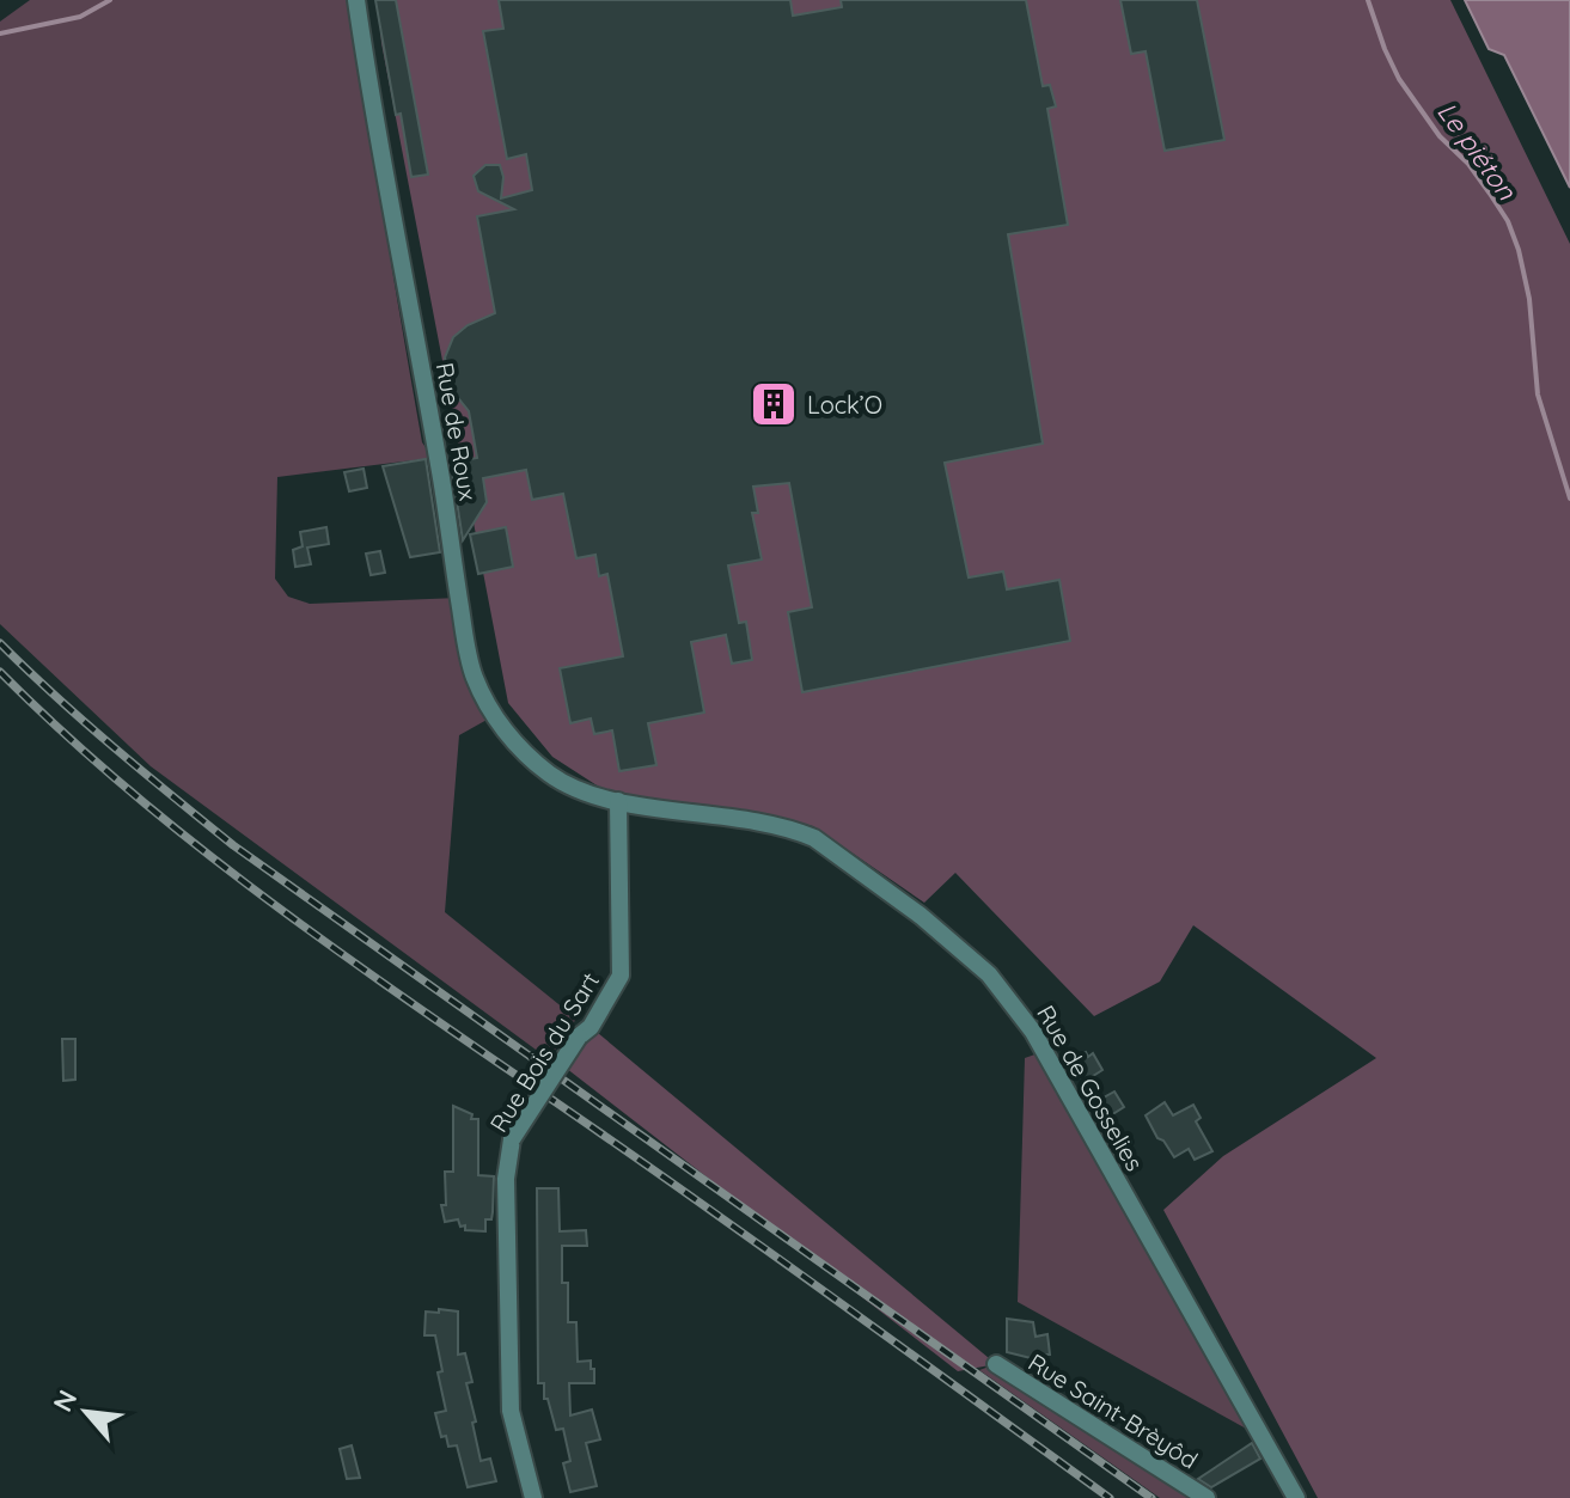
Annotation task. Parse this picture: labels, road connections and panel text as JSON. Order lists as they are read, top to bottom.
{
  "streets": {
    "street": [
      "Rue de Roux",
      "Rue Bois du Sart",
      "Rue de Gosselies",
      "Rue Saint-Brèyôd"
    ]
  },
  "crossings": [
    ["Rue de Roux", "Rue Bois du Sart"],
    ["Rue de Roux", "Rue de Gosselies"],
    ["Rue Bois du Sart", "Rue de Gosselies"]
  ],
  "water": ["Le piéton"],
  "places": {
    "building": ["Lock’O"]
  },
  "north": "top left"
}
